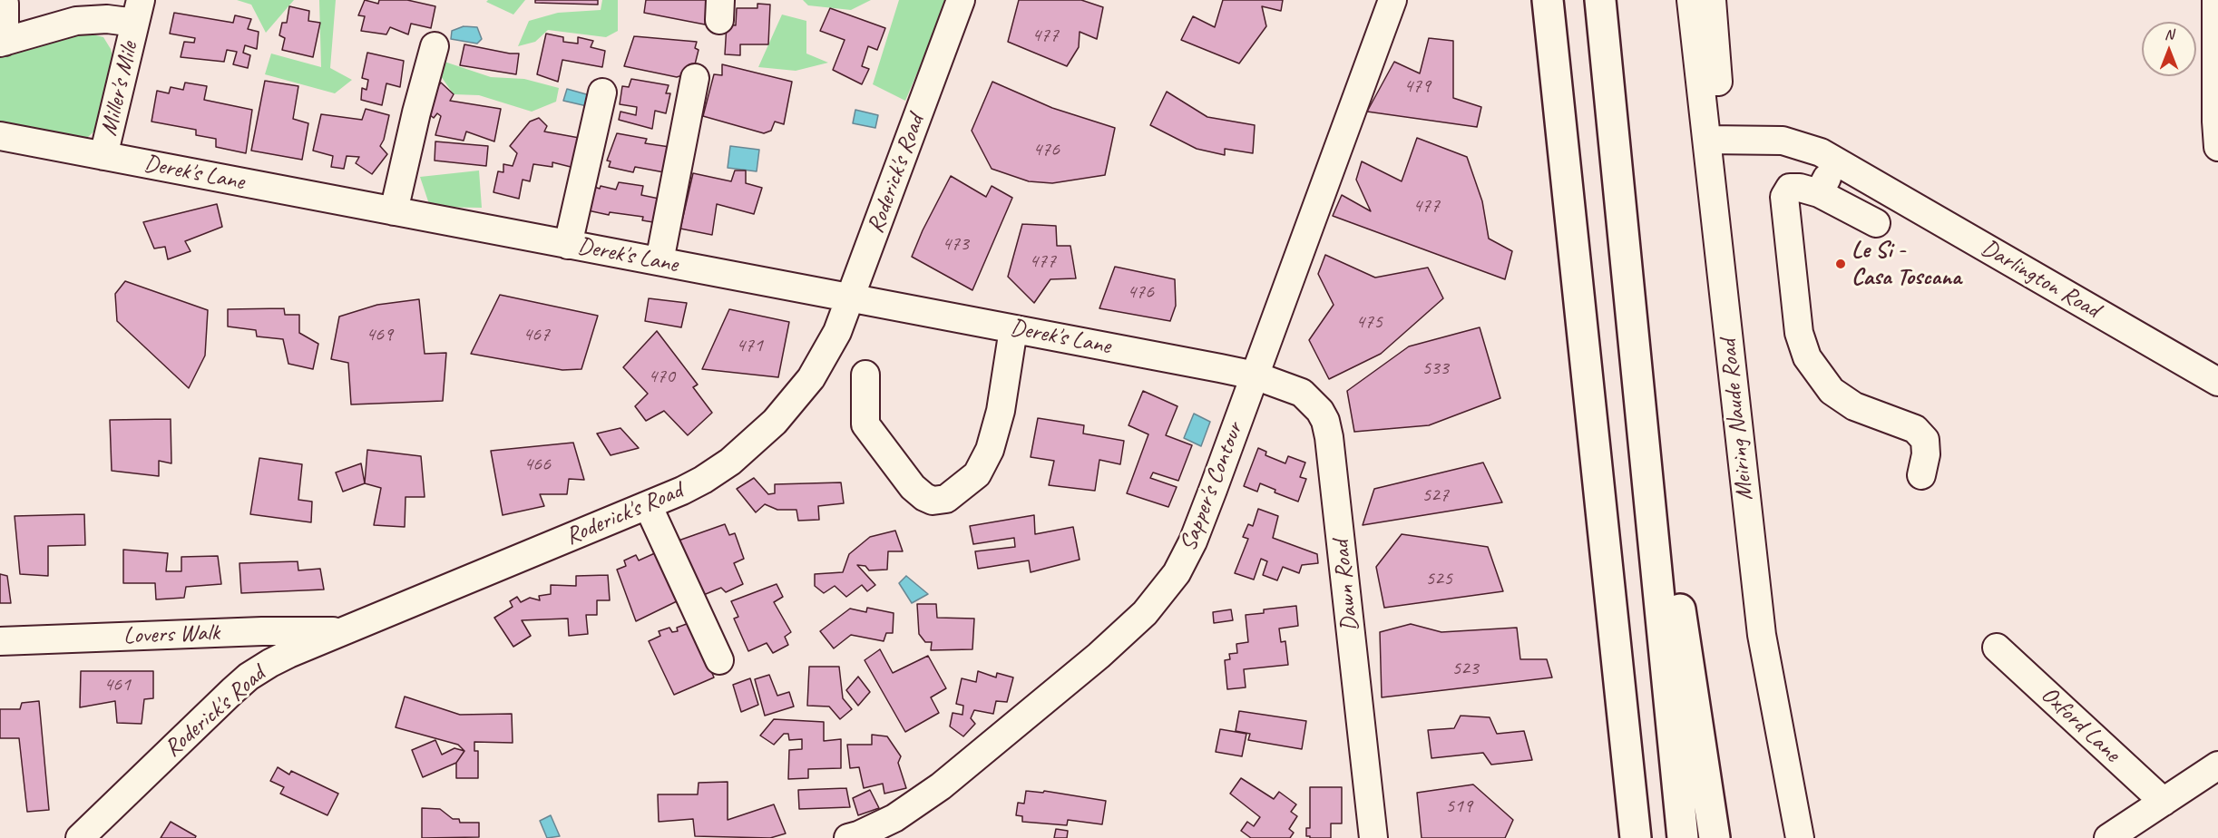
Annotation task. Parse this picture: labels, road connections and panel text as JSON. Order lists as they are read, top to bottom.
{
  "streets": {
    "street": [
      "Miller's Mile",
      "Derek's Lane",
      "Roderick's Road",
      "Darlington Road",
      "Meiring Naude Road",
      "Sapper's Contour",
      "Dawn Road",
      "Lovers Walk",
      "Oxford Lane"
    ]
  },
  "crossings": [
    ["Miller's Mile", "Derek's Lane"],
    ["Derek's Lane", "Roderick's Road"],
    ["Derek's Lane", "Sapper's Contour"],
    ["Derek's Lane", "Dawn Road"],
    ["Roderick's Road", "Lovers Walk"],
    ["Darlington Road", "Meiring Naude Road"],
    ["Sapper's Contour", "Dawn Road"]
  ],
  "places": ["Le Si - Casa Toscana"],
  "house_numbers": [
    "477",
    "479",
    "476",
    "477",
    "473",
    "477",
    "476",
    "475",
    "469",
    "467",
    "471",
    "533",
    "470",
    "466",
    "527",
    "525",
    "523",
    "461",
    "519"
  ],
  "north": "top"
}
